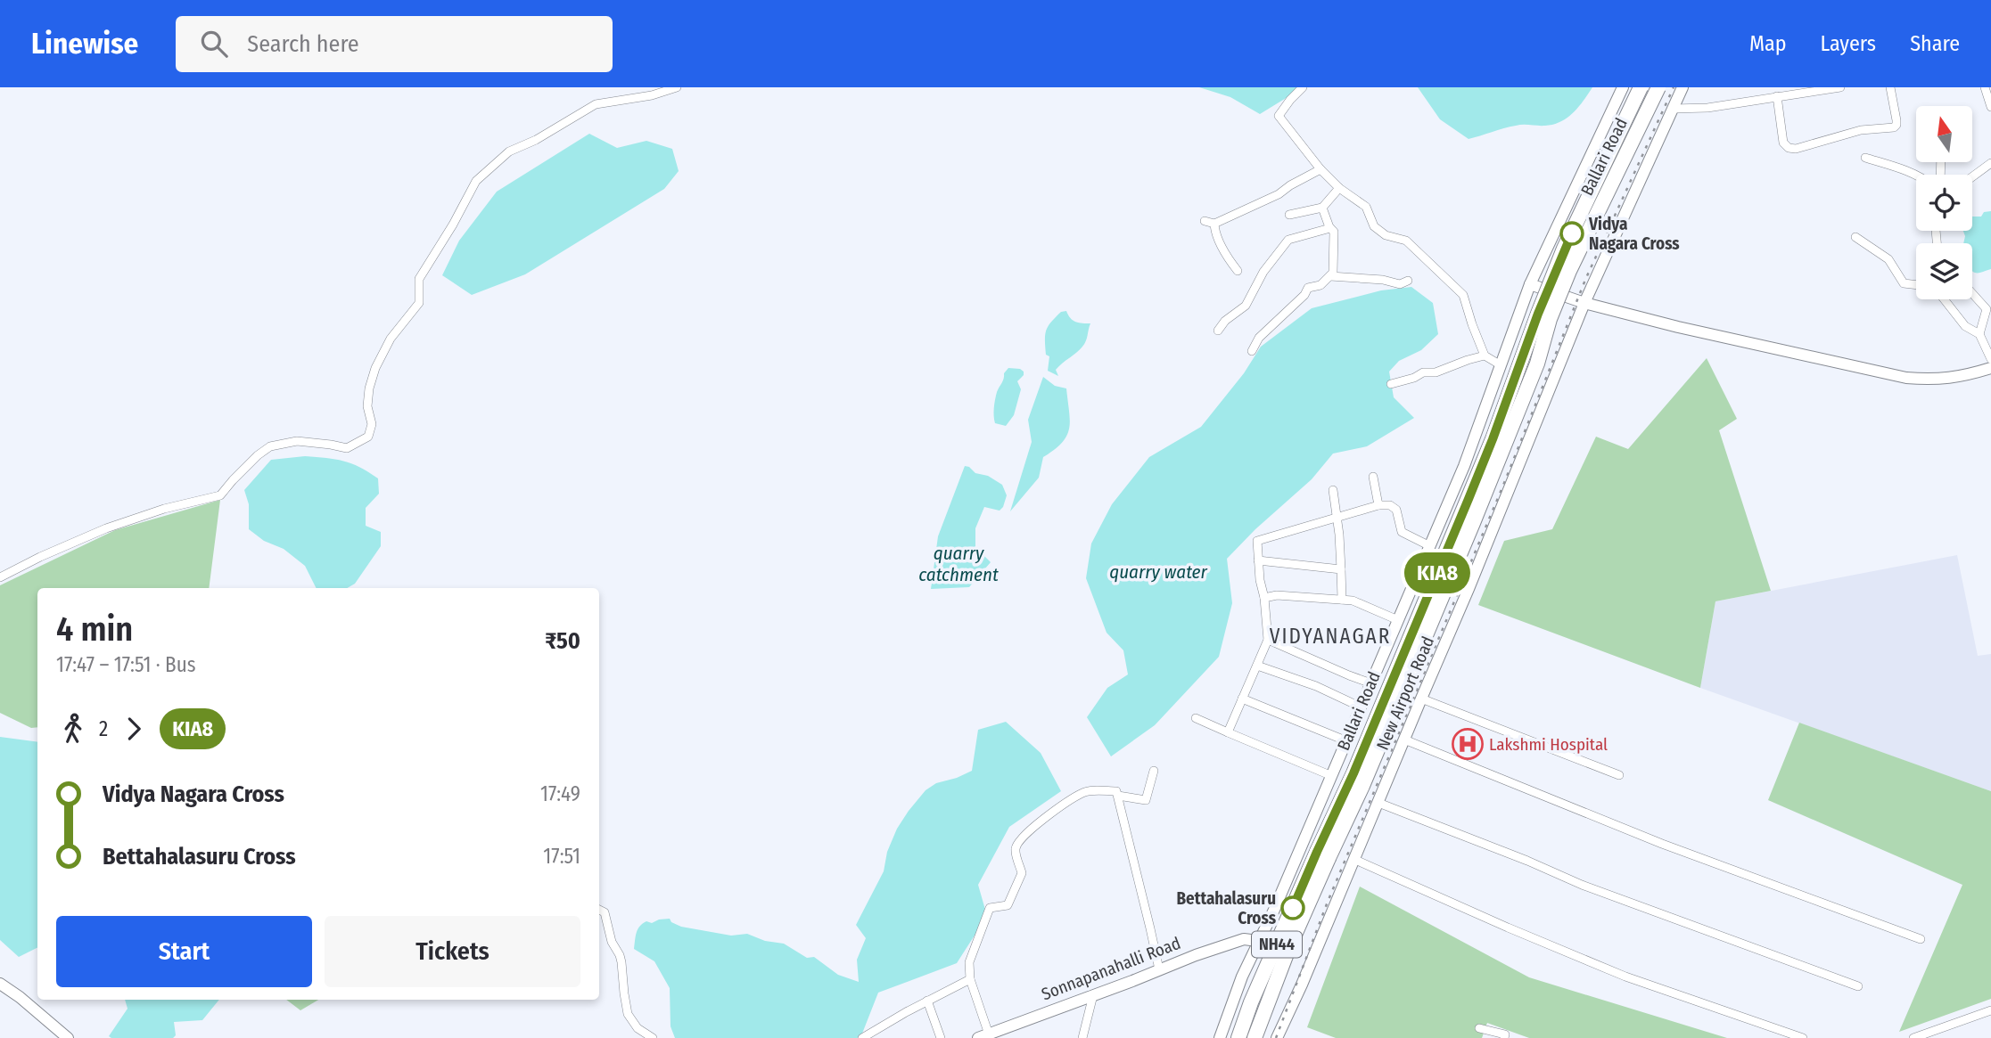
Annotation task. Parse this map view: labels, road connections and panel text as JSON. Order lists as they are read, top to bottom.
{
  "streets": {
    "highway": ["Ballari Road", "NH44"],
    "street": ["New Airport Road", "Sonnapanahalli Road"]
  },
  "districts": ["VIDYANAGAR"],
  "water": ["quarry catchment", "quarry water"],
  "places": {
    "other": ["Vidya Nagara Cross", "Bettahalasuru Cross"],
    "hospital": ["Lakshmi Hospital"]
  },
  "lines": ["bus line KIA8"],
  "north": "top",
  "page": {
    "header": "Linewise",
    "search": "Search here",
    "nav": ["Map", "Layers", "Share"],
    "on_map": "KIA8",
    "heading": ["4 min", "17:47 – 17:51 · Bus", "₹50"],
    "legs": ["2", "KIA8"],
    "list": [
      {
        "name": "Vidya Nagara Cross",
        "value": "17:49"
      },
      {
        "name": "Bettahalasuru Cross",
        "value": "17:51"
      }
    ],
    "buttons": ["Start", "Tickets"]
  }
}
